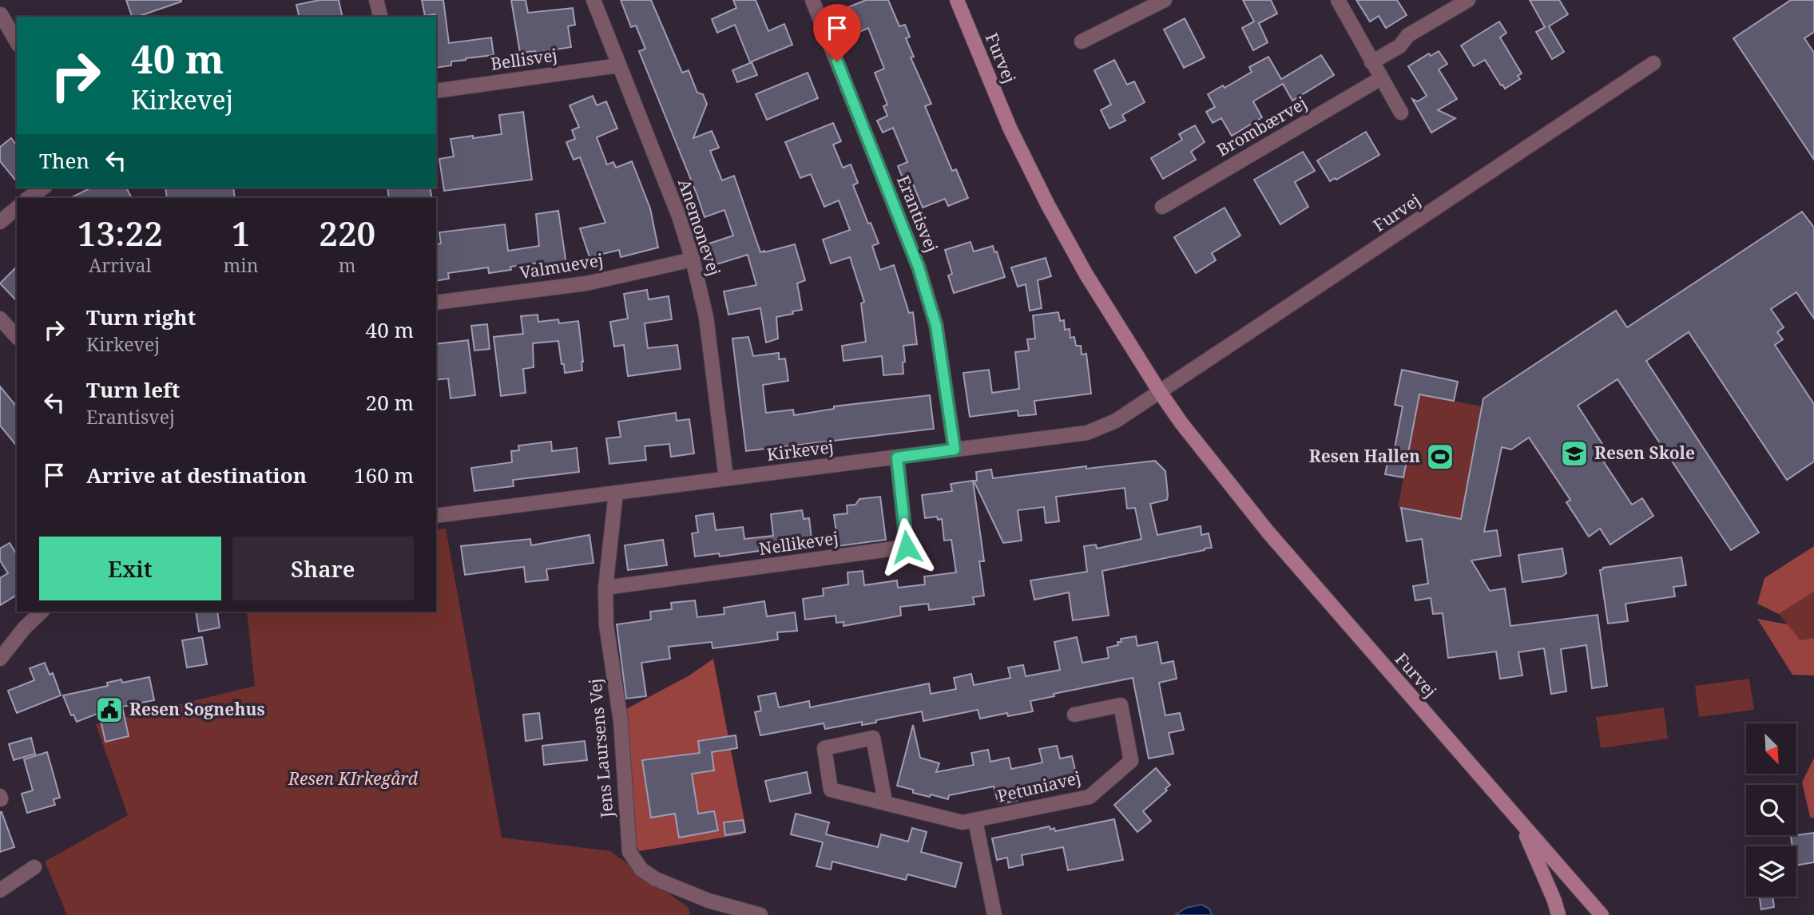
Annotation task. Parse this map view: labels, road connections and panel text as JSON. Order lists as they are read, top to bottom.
{
  "streets": {
    "main road": ["Furvej"],
    "street": [
      "Bellisvej",
      "Brombærvej",
      "Erantisvej",
      "Anemonevej",
      "Valmuevej",
      "Kirkevej",
      "Nellikevej",
      "Jens Laursens Vej",
      "Petuniavej"
    ]
  },
  "crossings": [
    ["Furvej", "Kirkevej"],
    ["Bellisvej", "Anemonevej"],
    ["Erantisvej", "Kirkevej"],
    ["Anemonevej", "Valmuevej"],
    ["Anemonevej", "Kirkevej"],
    ["Kirkevej", "Nellikevej"],
    ["Kirkevej", "Jens Laursens Vej"],
    ["Nellikevej", "Jens Laursens Vej"]
  ],
  "parks": ["Resen KIrkegård"],
  "places": {
    "school or university": ["Resen Skole"],
    "sports": ["Resen Hallen"],
    "public building": ["Resen Sognehus"]
  },
  "north": "bottom right",
  "page": {
    "turn": ["40 m", "Kirkevej"],
    "then": "Then",
    "eta": [
      "13:22",
      "Arrival",
      "1",
      "min",
      "220",
      "m"
    ],
    "list": [
      {
        "name": "Turn right",
        "note": "Kirkevej",
        "value": "40 m"
      },
      {
        "name": "Turn left",
        "note": "Erantisvej",
        "value": "20 m"
      },
      {
        "name": "Arrive at destination",
        "value": "160 m"
      }
    ],
    "buttons": ["Exit", "Share"]
  }
}
